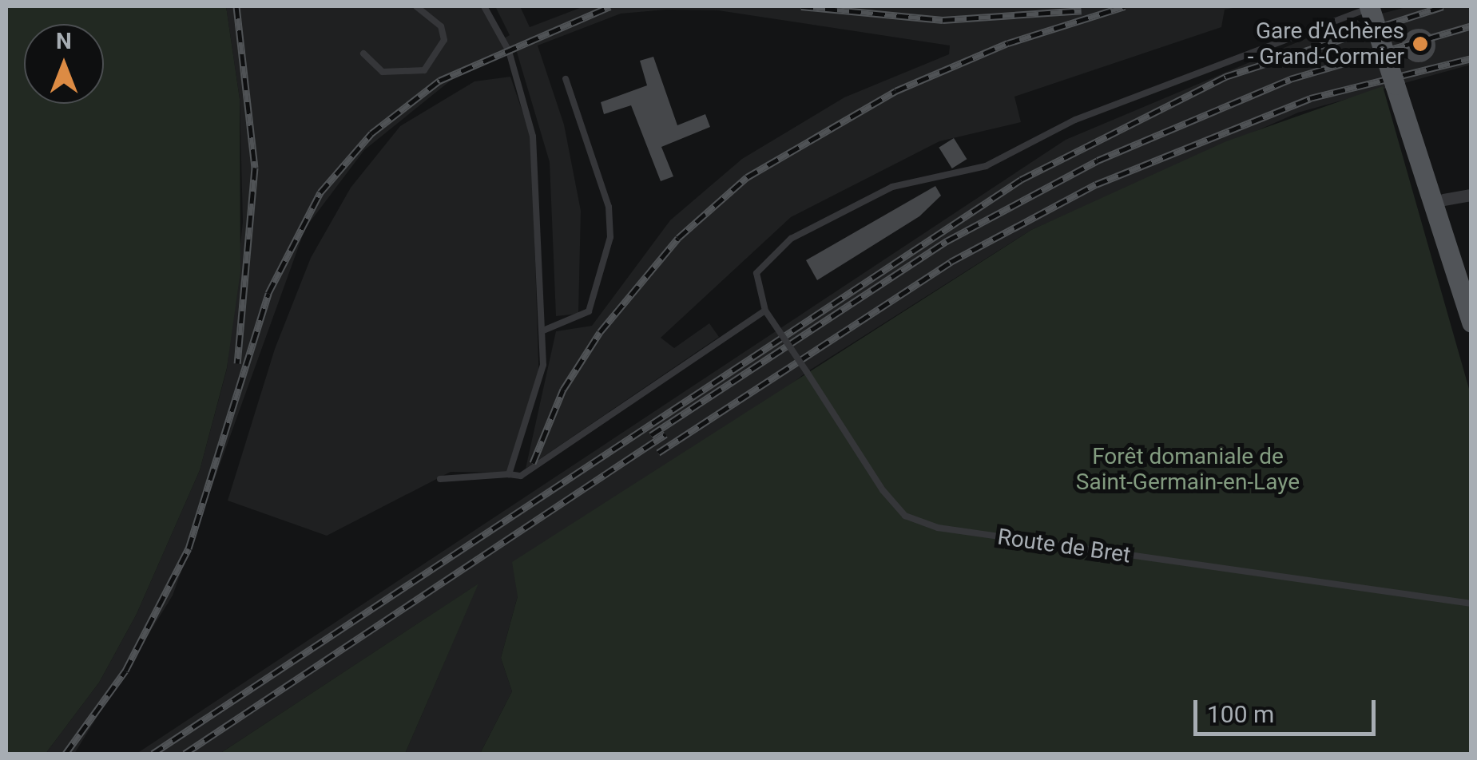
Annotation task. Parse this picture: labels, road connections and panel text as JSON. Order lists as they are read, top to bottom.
{
  "streets": {
    "lane": ["Route de Bret"]
  },
  "parks": ["Forêt domaniale de Saint-Germain-en-Laye"],
  "places": ["Gare d'Achères - Grand-Cormier"],
  "scale_bar": "100 m",
  "north": "top"
}
